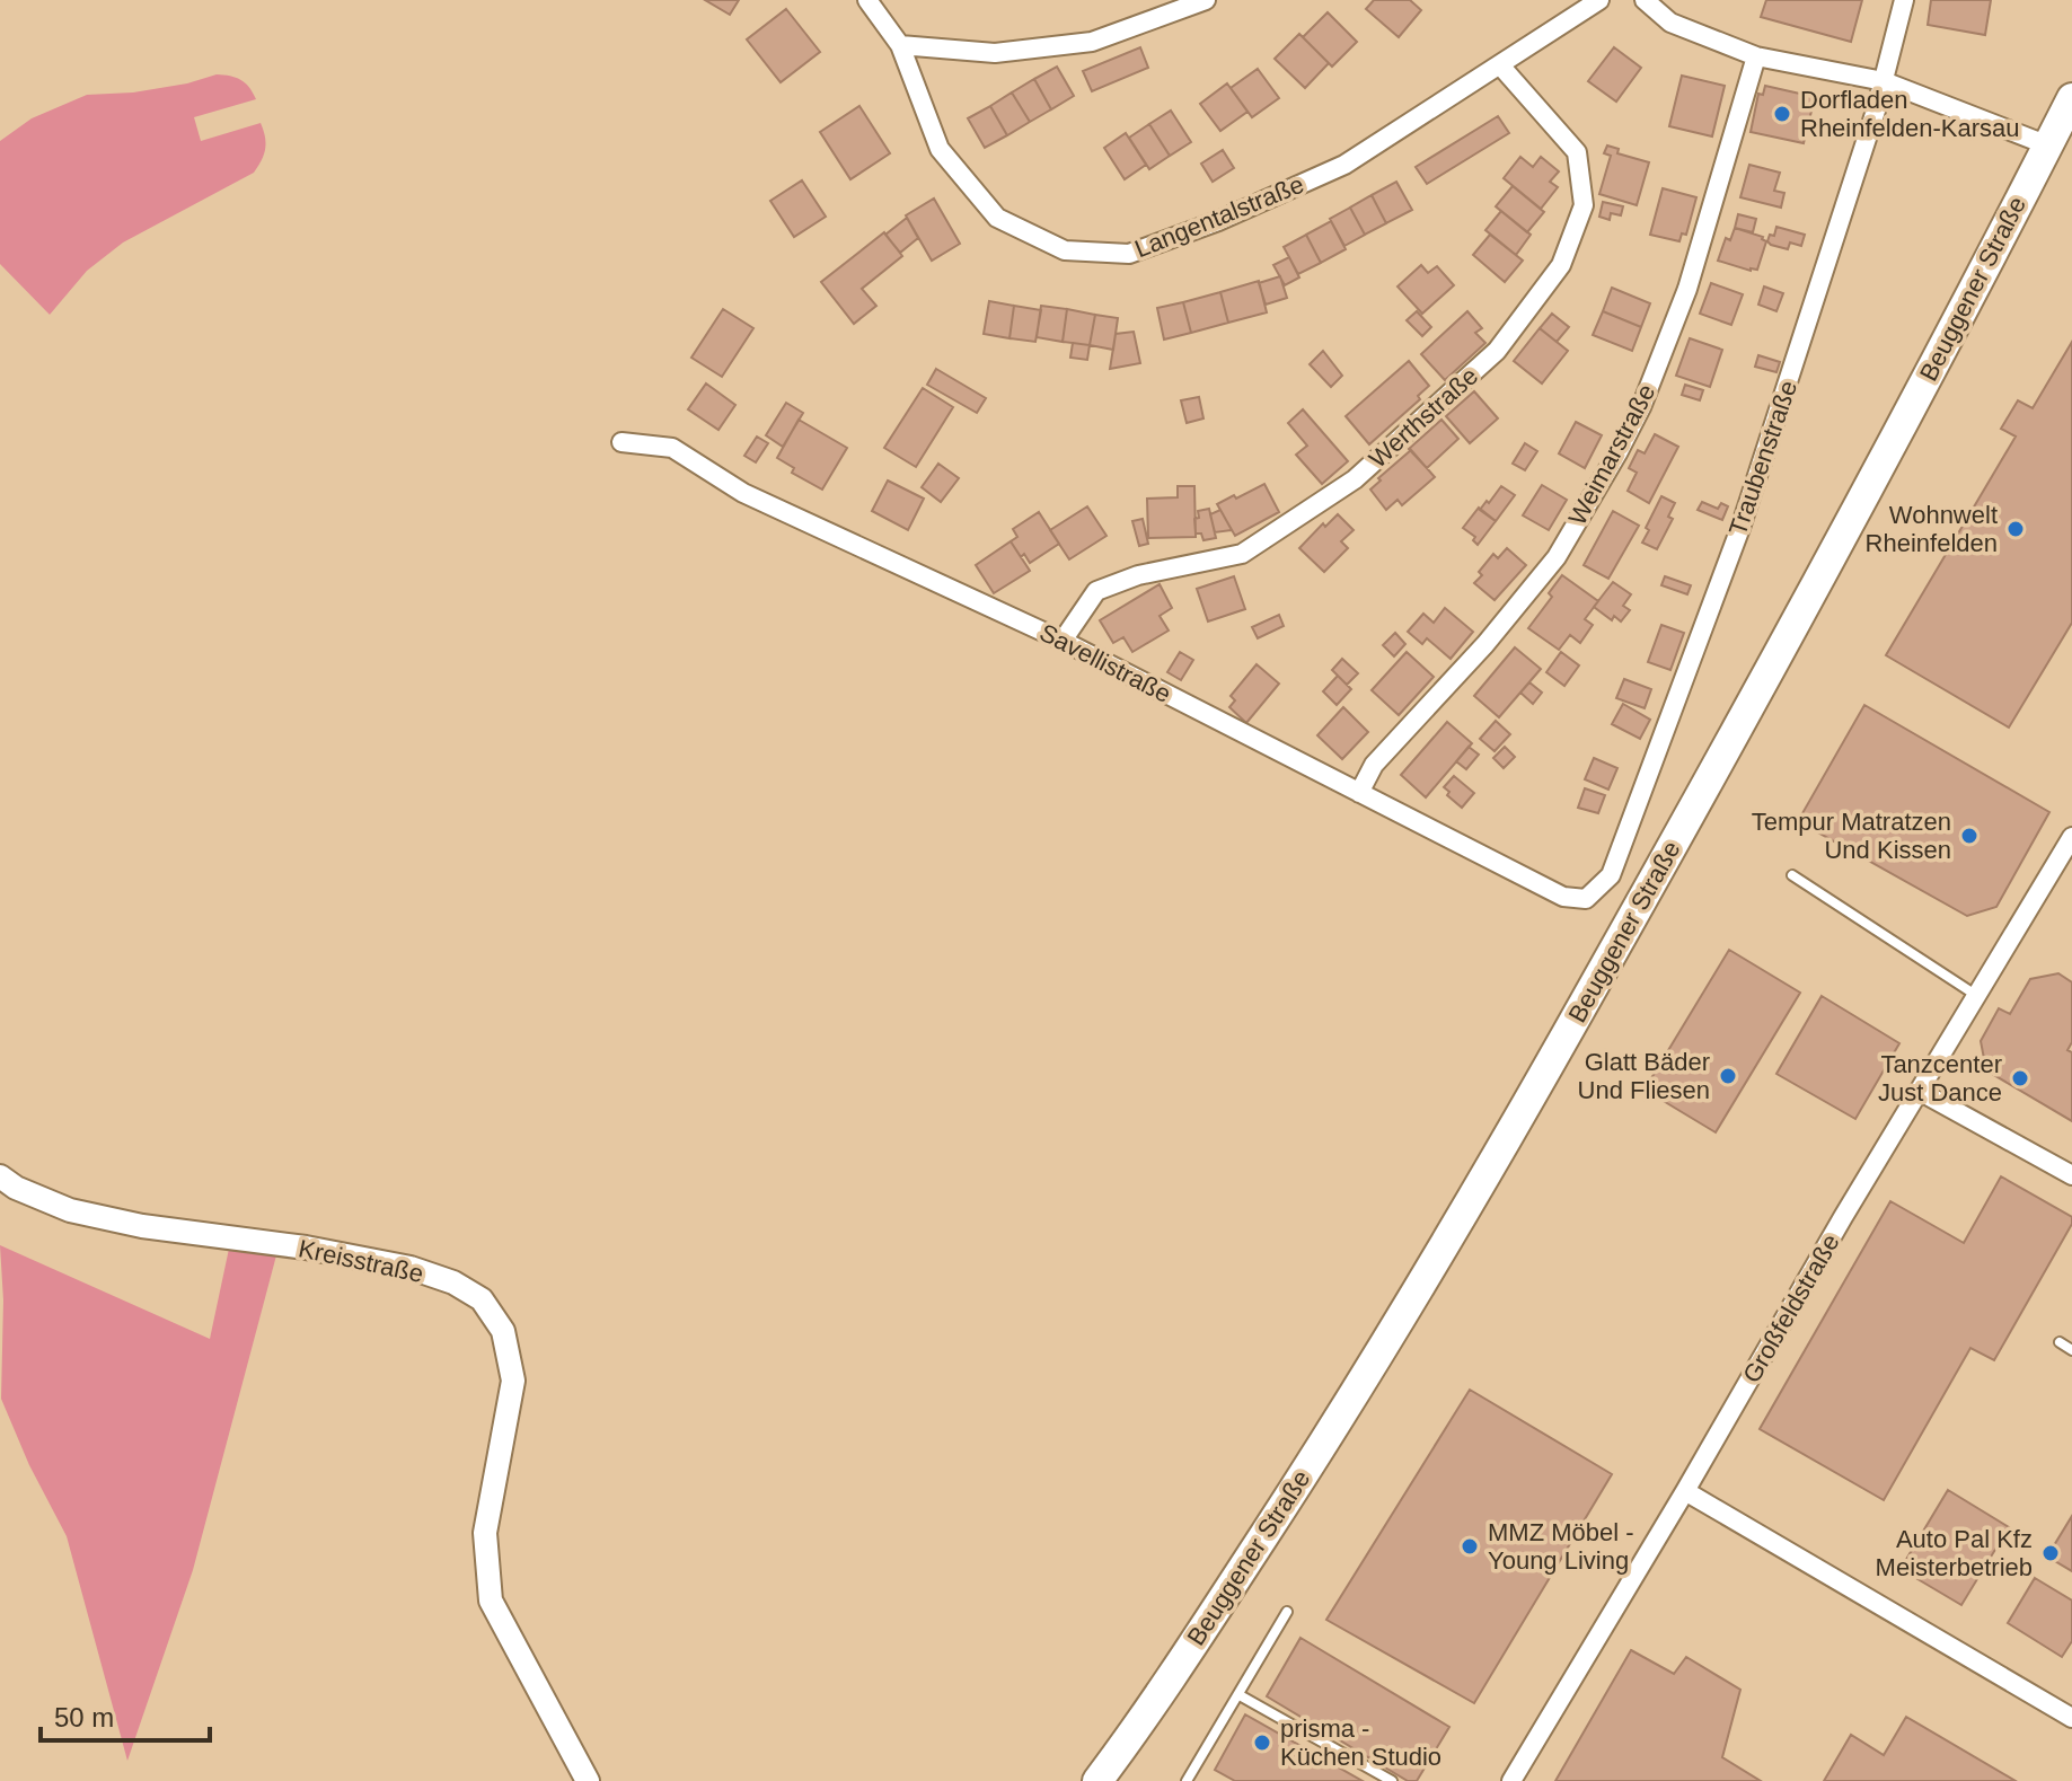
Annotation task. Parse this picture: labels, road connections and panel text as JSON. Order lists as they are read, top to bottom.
{
  "streets": {
    "main road": ["Beuggener Straße"],
    "street": [
      "Langentalstraße",
      "Werthstraße",
      "Weimarstraße",
      "Traubenstraße",
      "Savellistraße",
      "Kreisstraße",
      "Großfeldstraße"
    ]
  },
  "crossings": [
    ["Langentalstraße", "Werthstraße"],
    ["Werthstraße", "Savellistraße"],
    ["Weimarstraße", "Savellistraße"],
    ["Traubenstraße", "Savellistraße"]
  ],
  "places": [
    "Dorfladen Rheinfelden-Karsau",
    "Wohnwelt Rheinfelden",
    "Tempur Matratzen Und Kissen",
    "Glatt Bäder Und Fliesen",
    "Tanzcenter Just Dance",
    "MMZ Möbel - Young Living",
    "Auto Pal Kfz Meisterbetrieb",
    "prisma - Küchen Studio"
  ],
  "scale_bar": "50 m"
}
